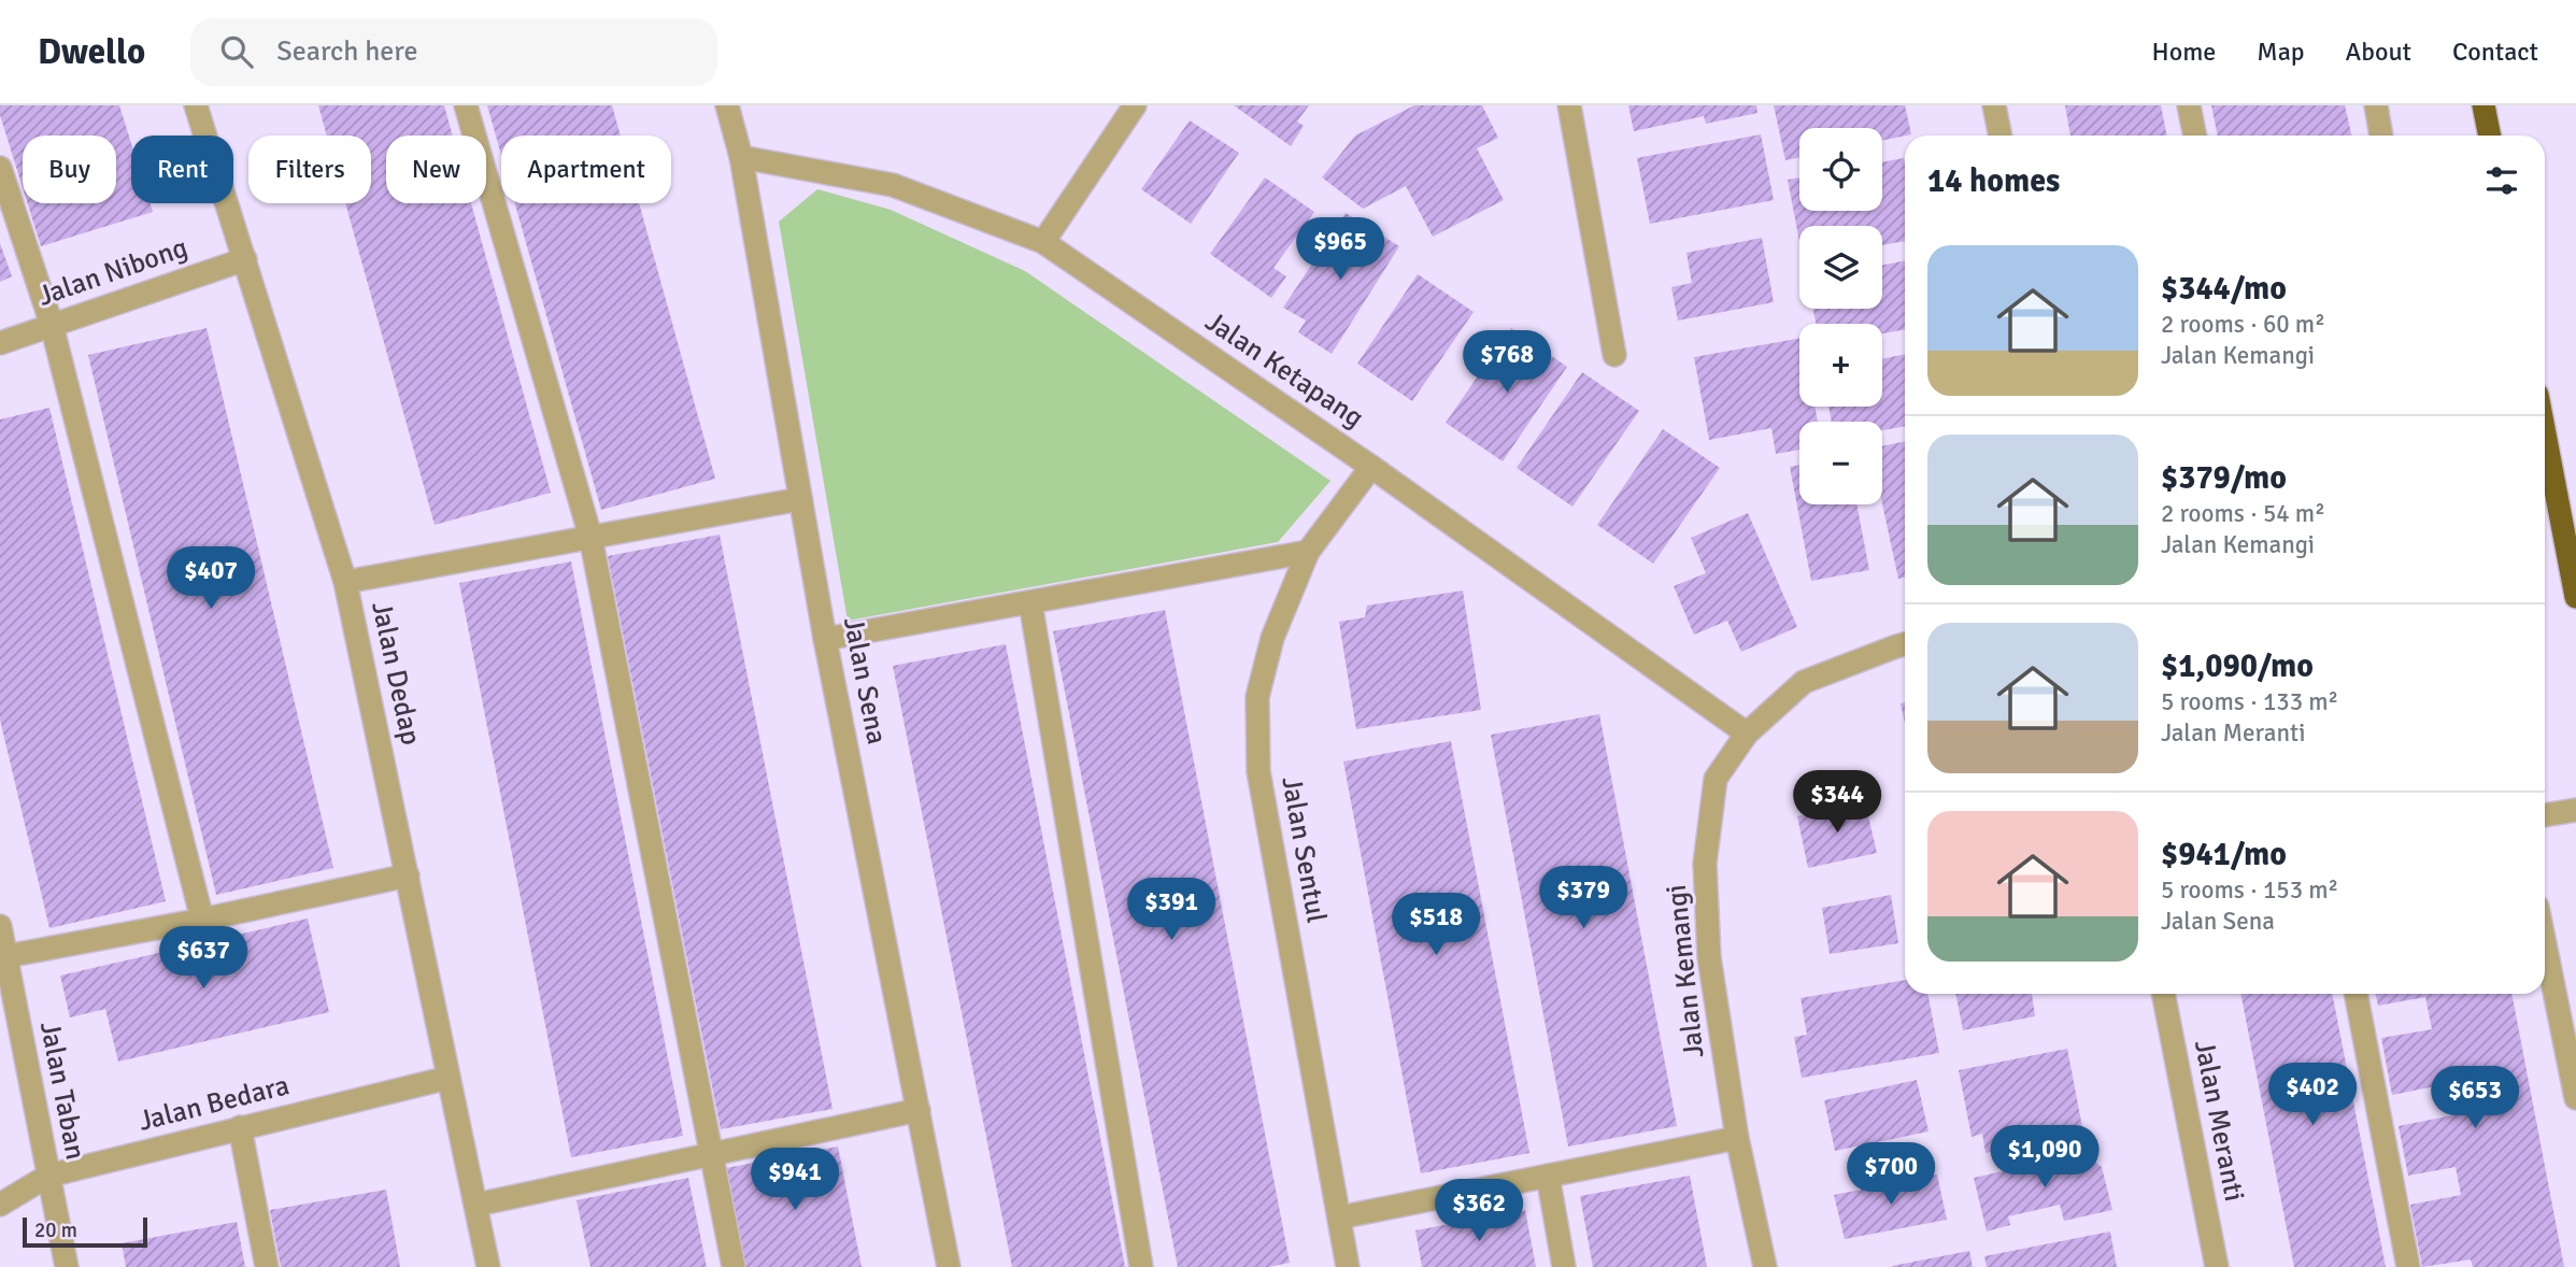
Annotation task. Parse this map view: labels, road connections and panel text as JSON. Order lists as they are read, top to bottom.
{
  "streets": {
    "street": [
      "Jalan Nibong",
      "Jalan Ketapang",
      "Jalan Dedap",
      "Jalan Sena",
      "Jalan Sentul",
      "Jalan Kemangi",
      "Jalan Taban",
      "Jalan Bedara",
      "Jalan Meranti"
    ]
  },
  "crossings": [
    ["Jalan Nibong", "Jalan Dedap"],
    ["Jalan Ketapang", "Jalan Sena"],
    ["Jalan Ketapang", "Jalan Sentul"],
    ["Jalan Ketapang", "Jalan Kemangi"],
    ["Jalan Dedap", "Jalan Bedara"],
    ["Jalan Taban", "Jalan Bedara"]
  ],
  "scale_bar": "20 m",
  "page": {
    "header": "Dwello",
    "search": "Search here",
    "nav": [
      "Home",
      "Map",
      "About",
      "Contact"
    ],
    "map_buttons": ["+", "−"],
    "chip": [
      "Buy",
      "Rent",
      "Filters",
      "New",
      "Apartment"
    ],
    "heading": "14 homes",
    "price": [
      "$965",
      "$768",
      "$407",
      "$344",
      "$379",
      "$391",
      "$518",
      "$637",
      "$402",
      "$653",
      "$1,090",
      "$700",
      "$941",
      "$362"
    ],
    "list": [
      {
        "name": "$344/mo",
        "note": "2 rooms · 60 m² · Jalan Kemangi"
      },
      {
        "name": "$379/mo",
        "note": "2 rooms · 54 m² · Jalan Kemangi"
      },
      {
        "name": "$1,090/mo",
        "note": "5 rooms · 133 m² · Jalan Meranti"
      },
      {
        "name": "$941/mo",
        "note": "5 rooms · 153 m² · Jalan Sena"
      }
    ],
    "scale": "20 m"
  }
}
